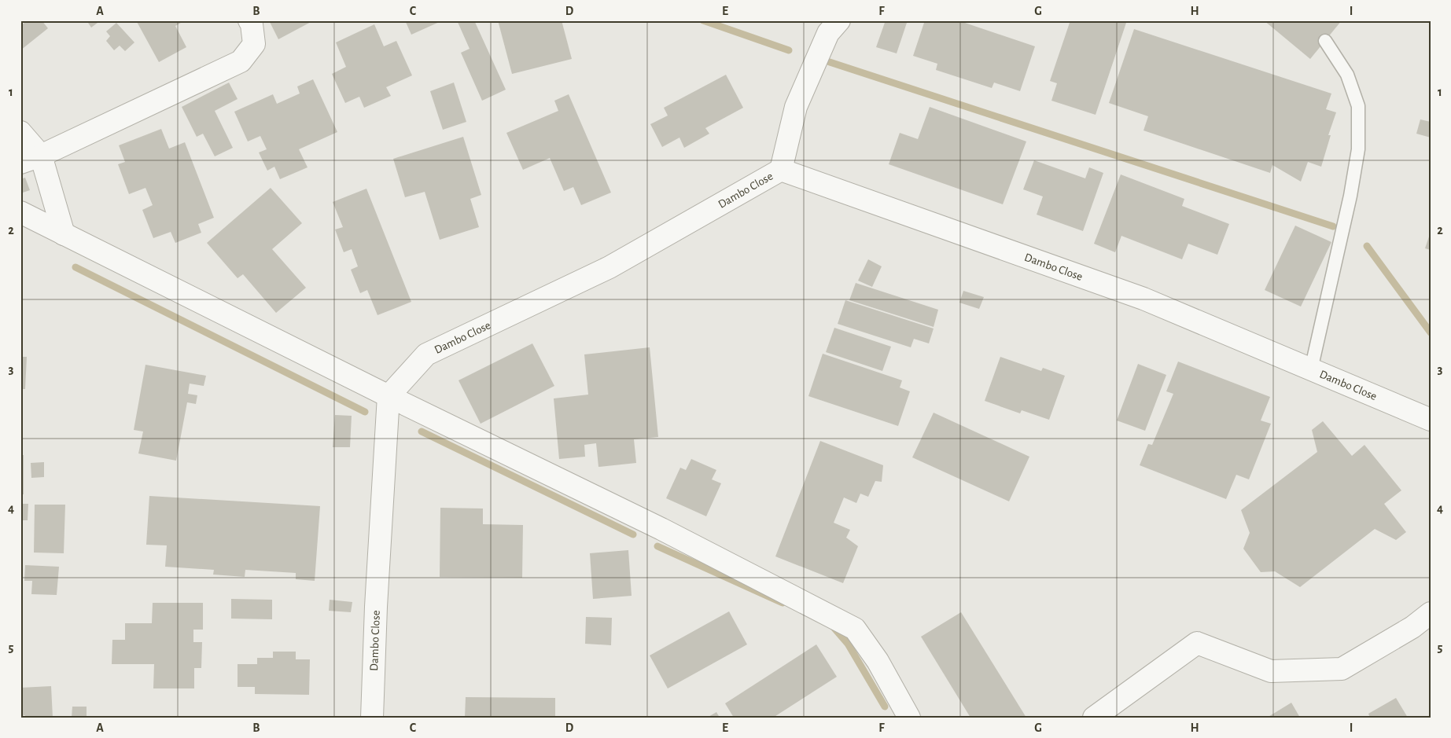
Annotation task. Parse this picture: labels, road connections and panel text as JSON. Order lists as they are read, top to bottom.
{
  "streets": {
    "street": ["Dambo Close"]
  },
  "grid": {
    "columns": [
      "A",
      "B",
      "C",
      "D",
      "E",
      "F",
      "G",
      "H",
      "I"
    ],
    "rows": [
      "1",
      "2",
      "3",
      "4",
      "5"
    ]
  }
}
